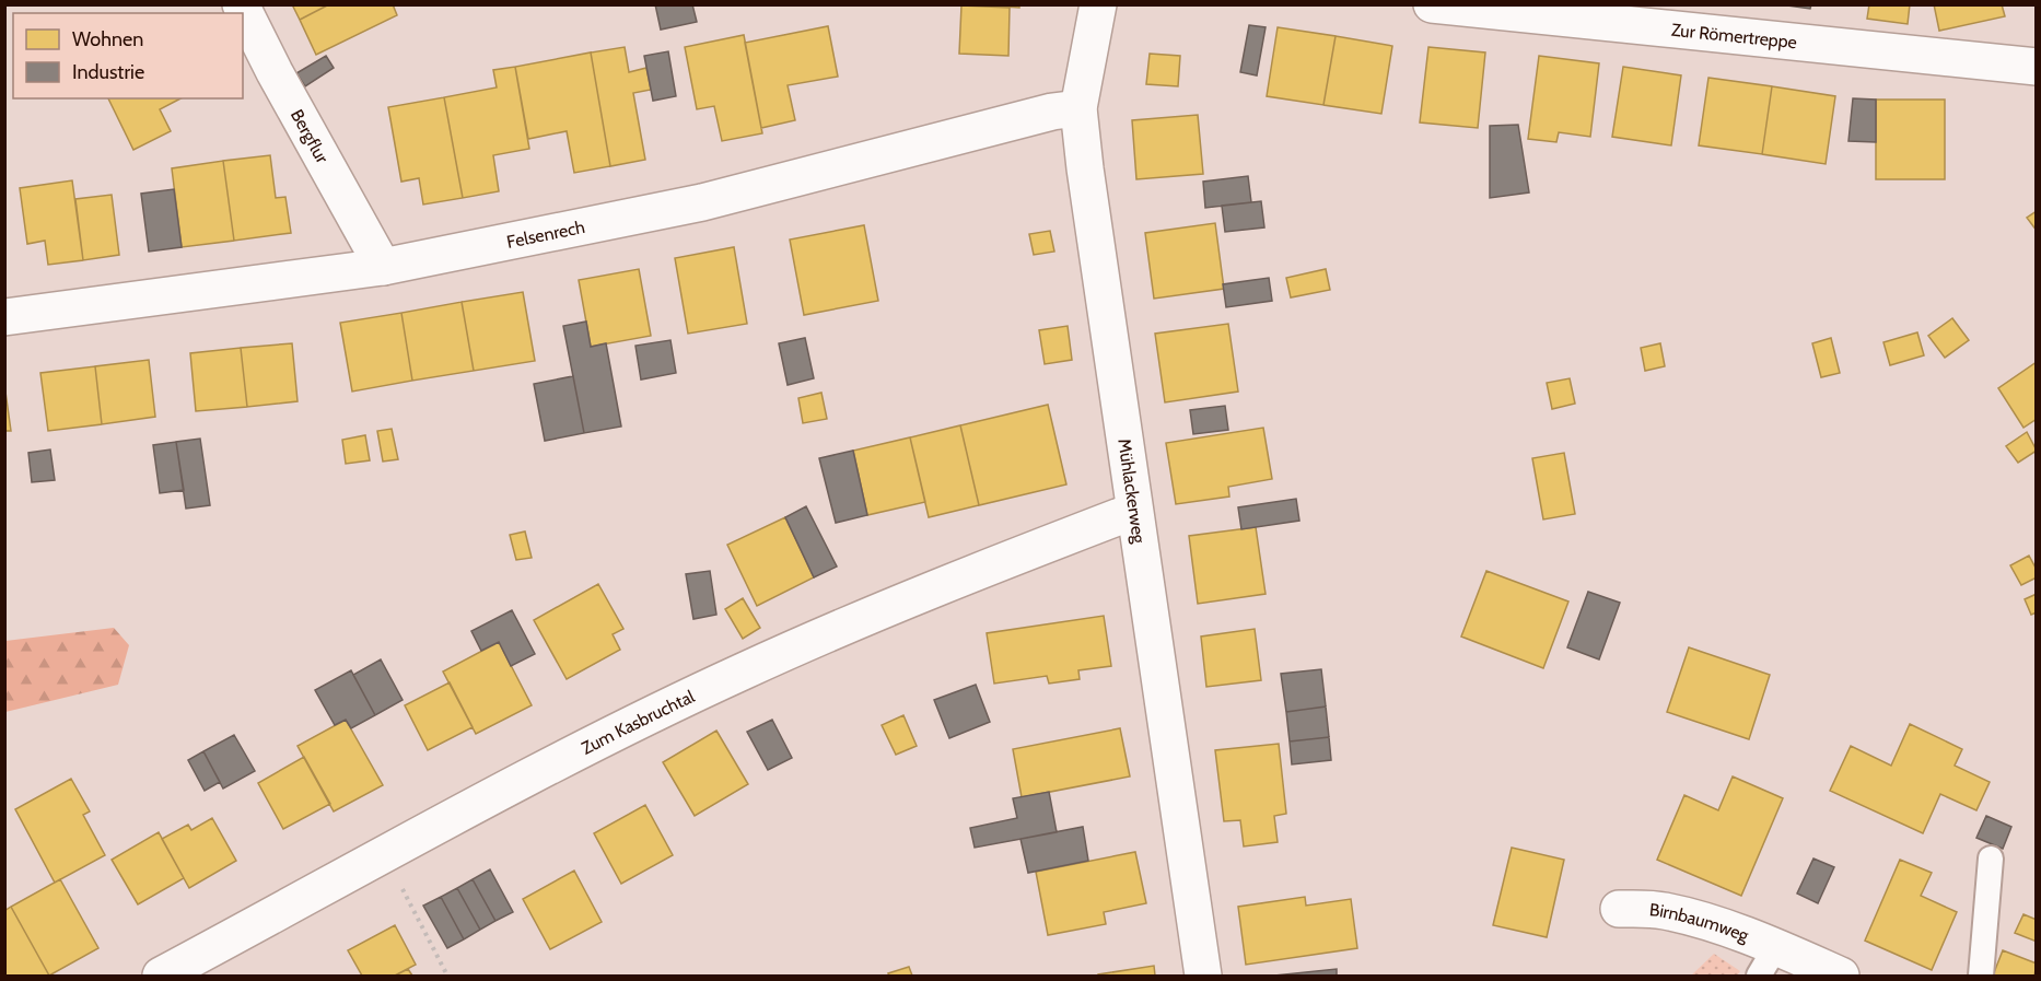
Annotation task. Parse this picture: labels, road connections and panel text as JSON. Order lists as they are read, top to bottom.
{
  "streets": {
    "street": [
      "Zur Römertreppe",
      "Bergflur",
      "Felsenrech",
      "Mühlackerweg",
      "Zum Kasbruchtal",
      "Birnbaumweg"
    ]
  },
  "crossings": [
    ["Bergflur", "Felsenrech"],
    ["Felsenrech", "Mühlackerweg"],
    ["Mühlackerweg", "Zum Kasbruchtal"]
  ],
  "legend": ["Wohnen", "Industrie"]
}
